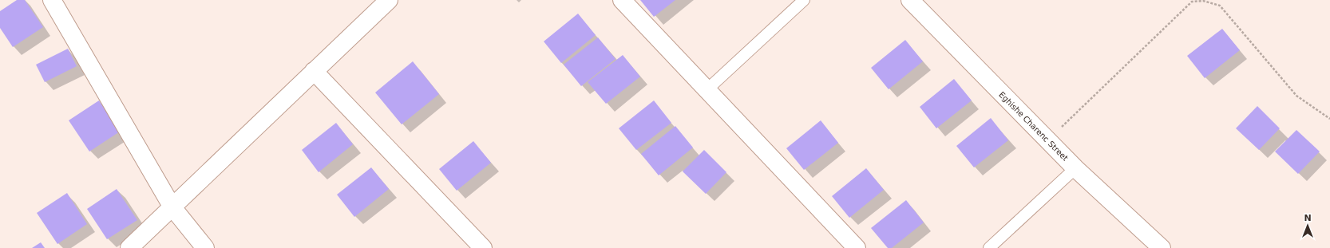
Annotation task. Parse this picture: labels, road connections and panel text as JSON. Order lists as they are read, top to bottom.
{
  "streets": {
    "street": ["Eghishe Charenc Street"]
  },
  "north": "top"
}
